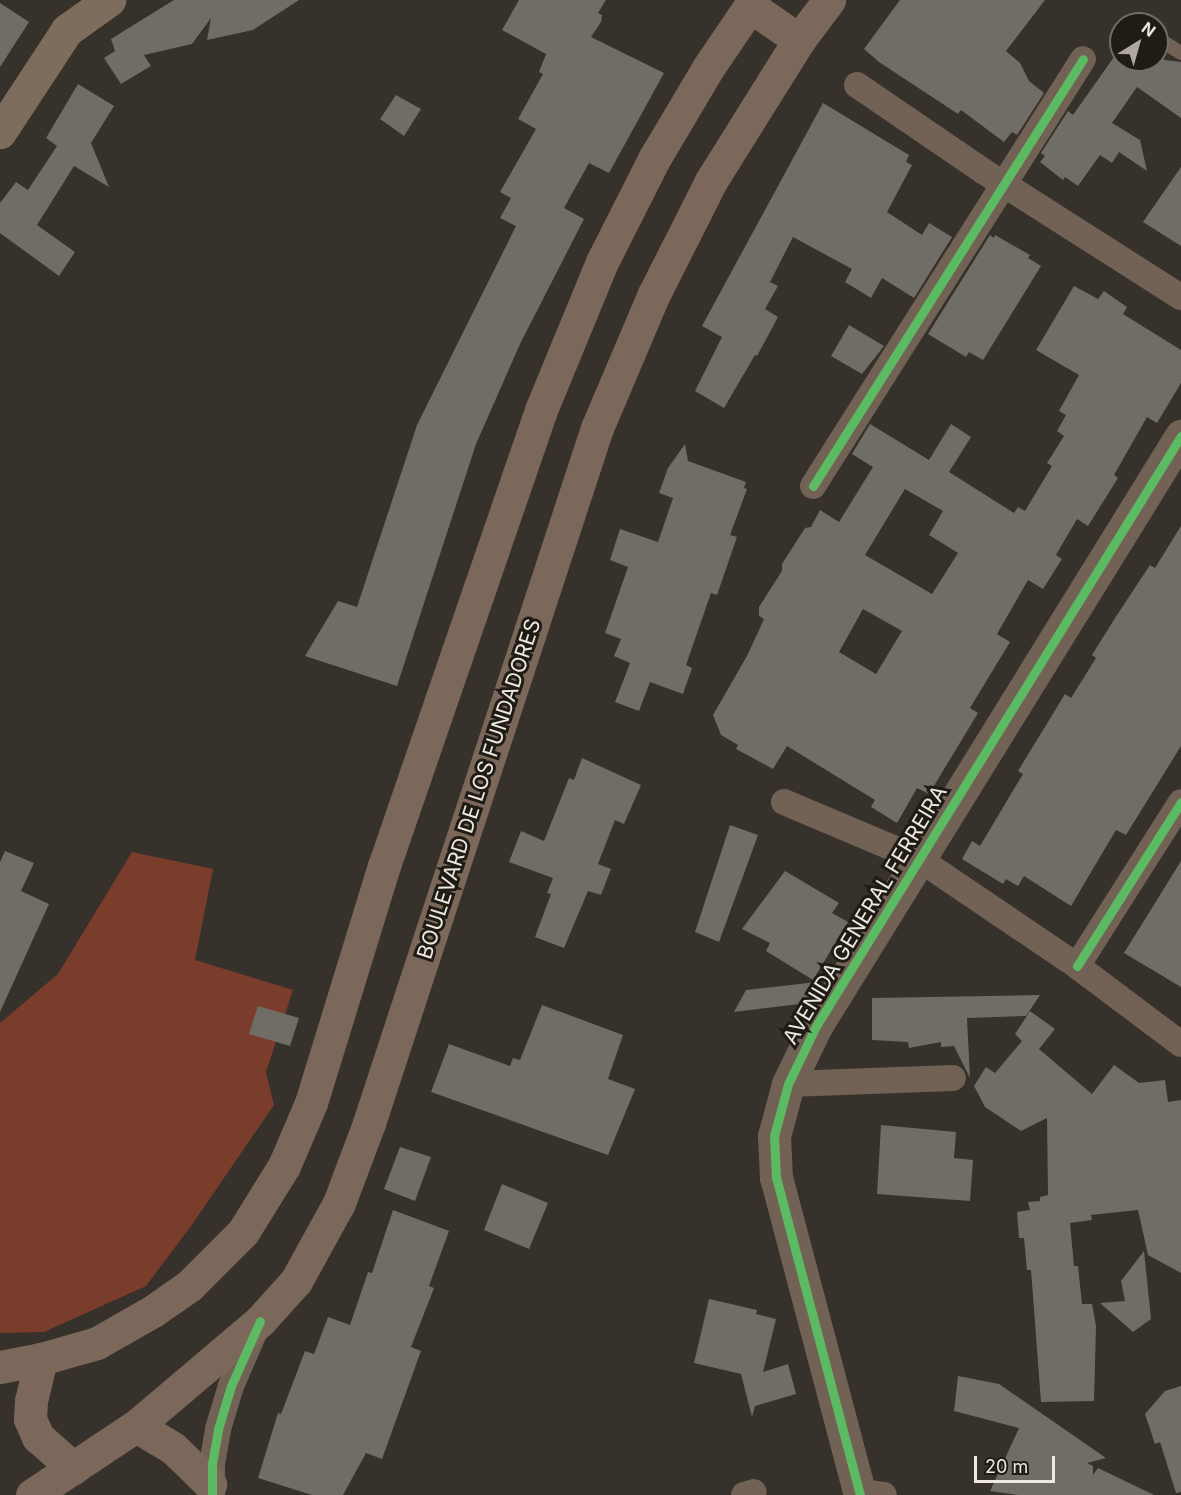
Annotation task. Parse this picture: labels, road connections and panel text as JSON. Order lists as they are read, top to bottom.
{
  "streets": {
    "main road": ["BOULEVARD DE LOS FUNDADORES"],
    "street": ["AVENIDA GENERAL FERREIRA"]
  },
  "scale_bar": "20 m",
  "north": "top right"
}
